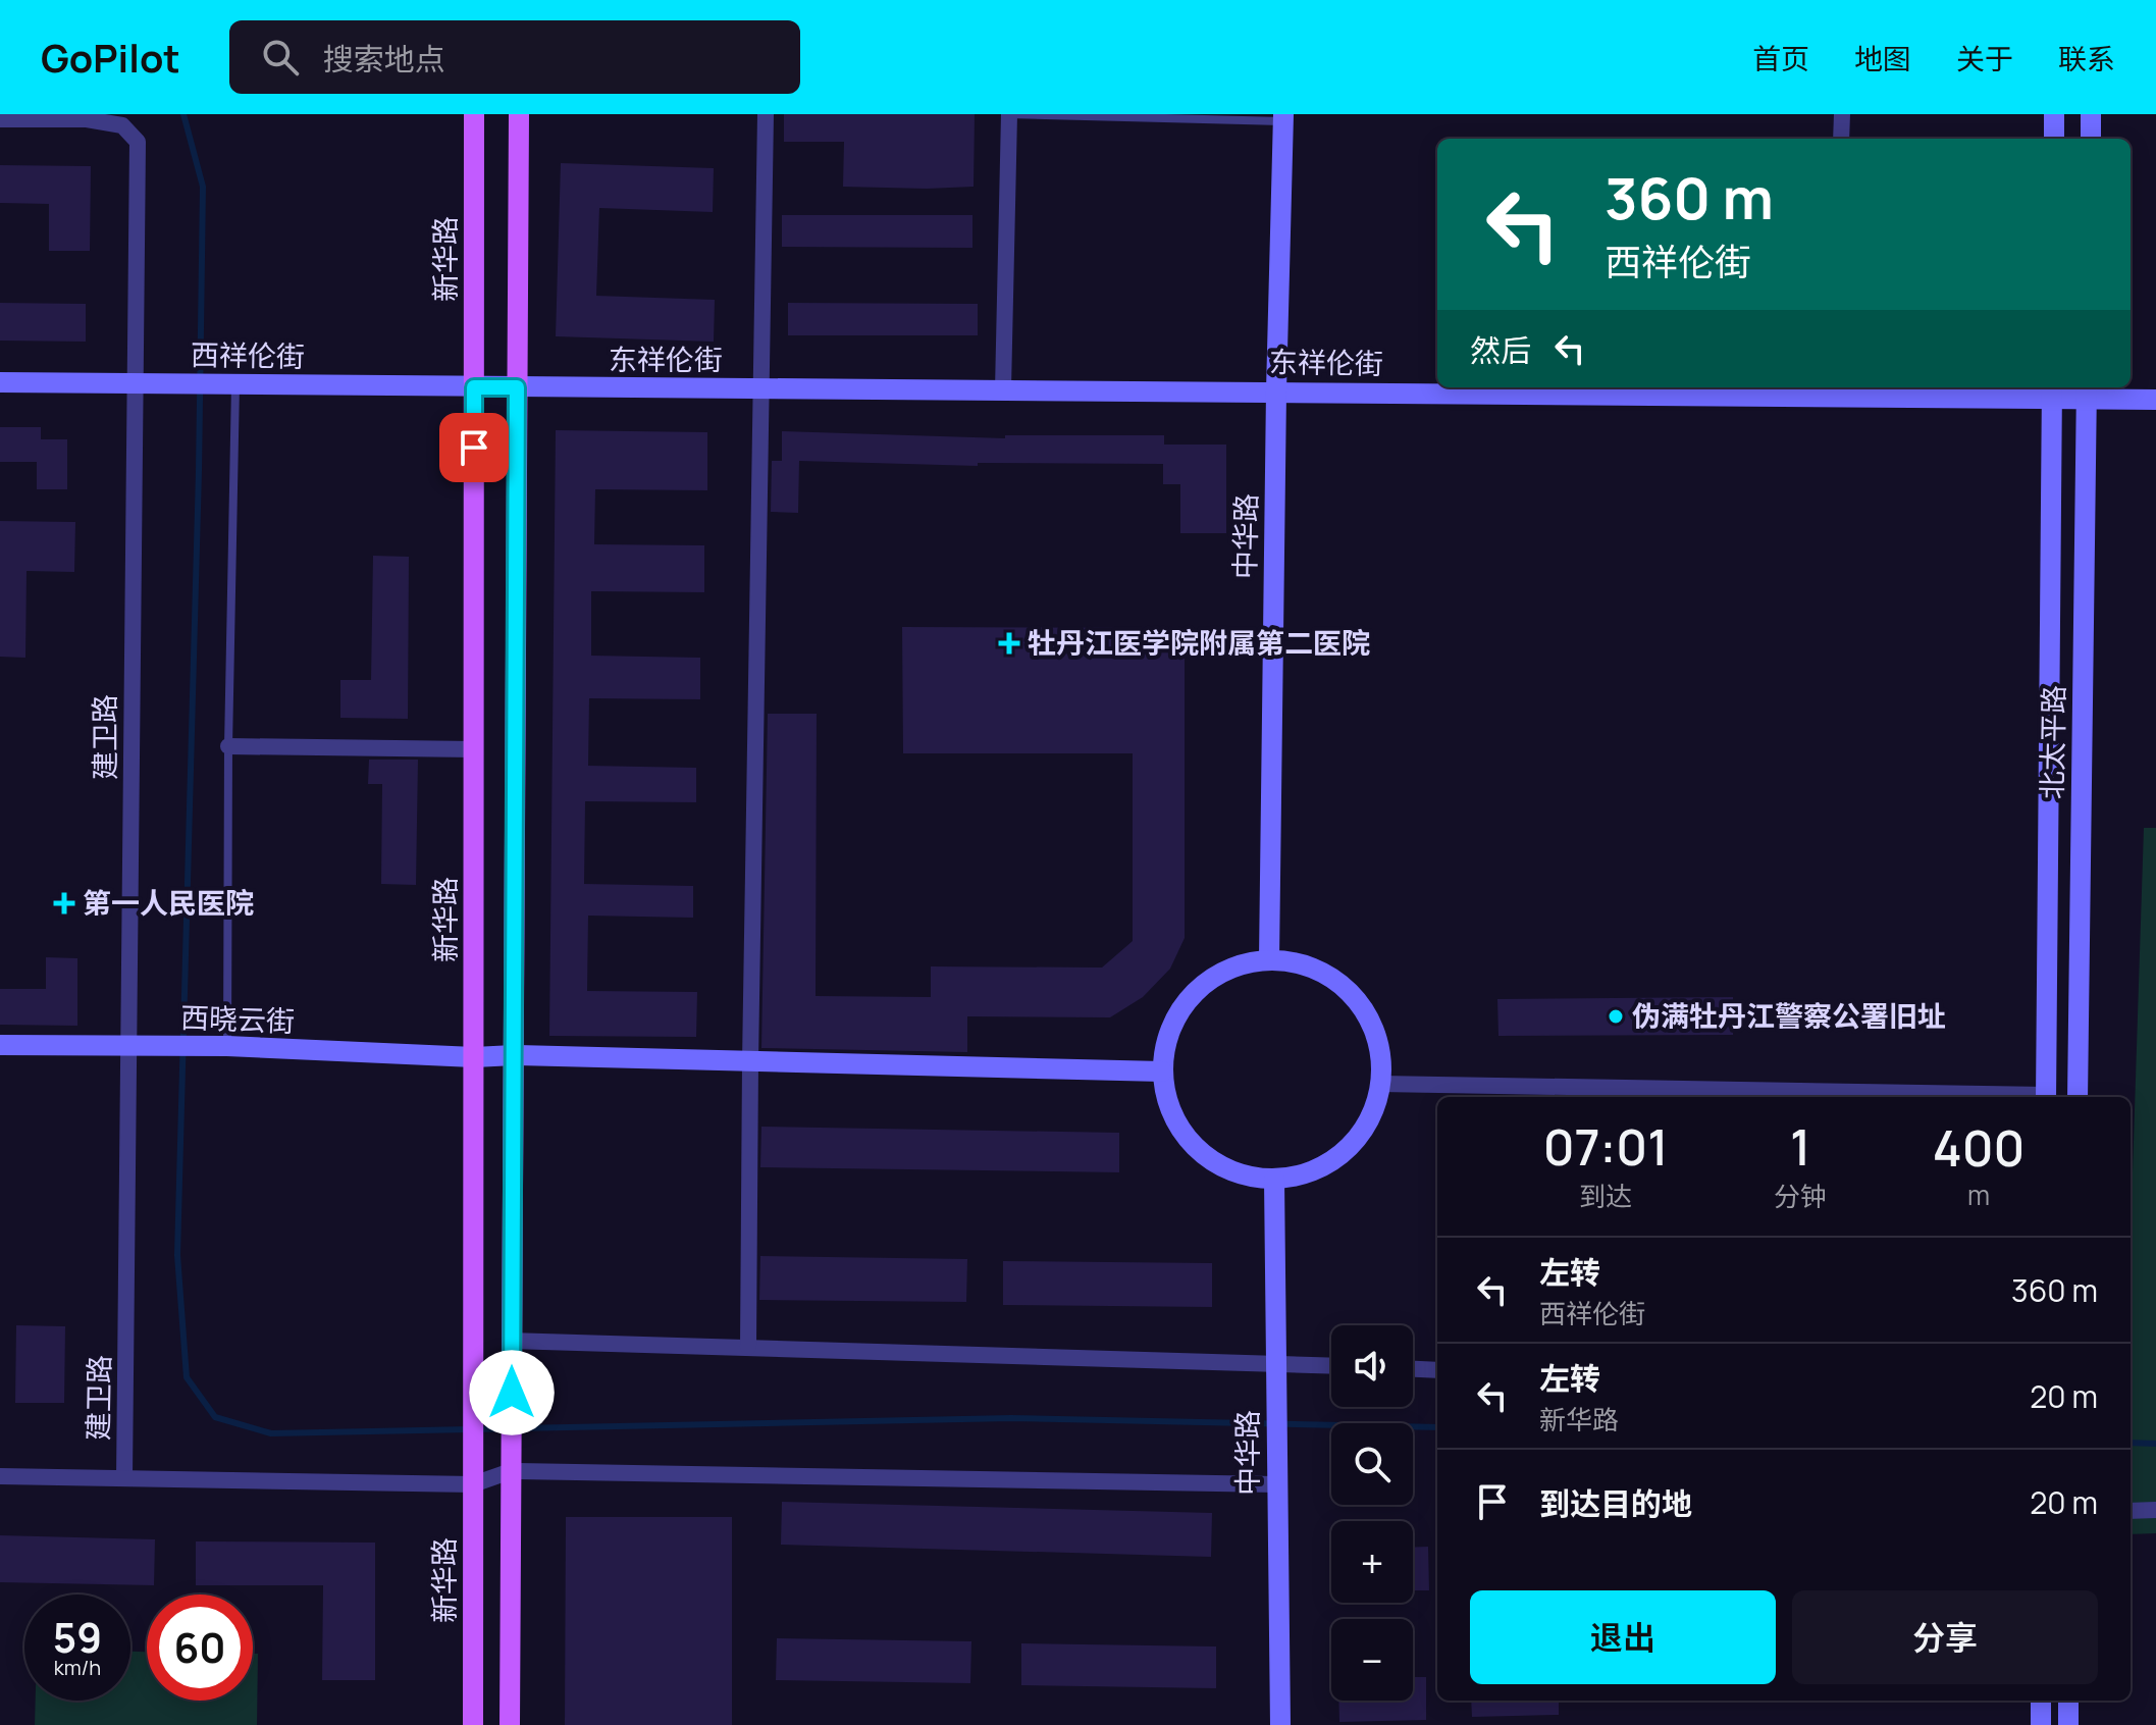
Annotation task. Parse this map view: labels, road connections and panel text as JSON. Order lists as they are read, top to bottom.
{
  "streets": {
    "main road": ["新华路"],
    "street": [
      "西祥伦街",
      "东祥伦街",
      "中华路",
      "建卫路",
      "北太平路",
      "西晓云街"
    ]
  },
  "crossings": [
    ["新华路", "西祥伦街"],
    ["新华路", "西晓云街"],
    ["西祥伦街", "东祥伦街"],
    ["西祥伦街", "建卫路"],
    ["东祥伦街", "中华路"],
    ["东祥伦街", "北太平路"],
    ["中华路", "西晓云街"],
    ["建卫路", "西晓云街"]
  ],
  "places": {
    "health": ["牡丹江医学院附属第二医院", "第一人民医院"],
    "other": ["伪满牡丹江警察公署旧址"]
  },
  "page": {
    "header": "GoPilot",
    "search": "搜索地点",
    "nav": [
      "首页",
      "地图",
      "关于",
      "联系"
    ],
    "turn": ["360 m", "西祥伦街"],
    "then": "然后",
    "eta": [
      "07:01",
      "到达",
      "1",
      "分钟",
      "400",
      "m"
    ],
    "list": [
      {
        "name": "左转",
        "note": "西祥伦街",
        "value": "360 m"
      },
      {
        "name": "左转",
        "note": "新华路",
        "value": "20 m"
      },
      {
        "name": "到达目的地",
        "value": "20 m"
      }
    ],
    "map_buttons": ["+", "−"],
    "buttons": ["退出", "分享"],
    "speed": "59 km/h",
    "limit": "60"
  }
}
